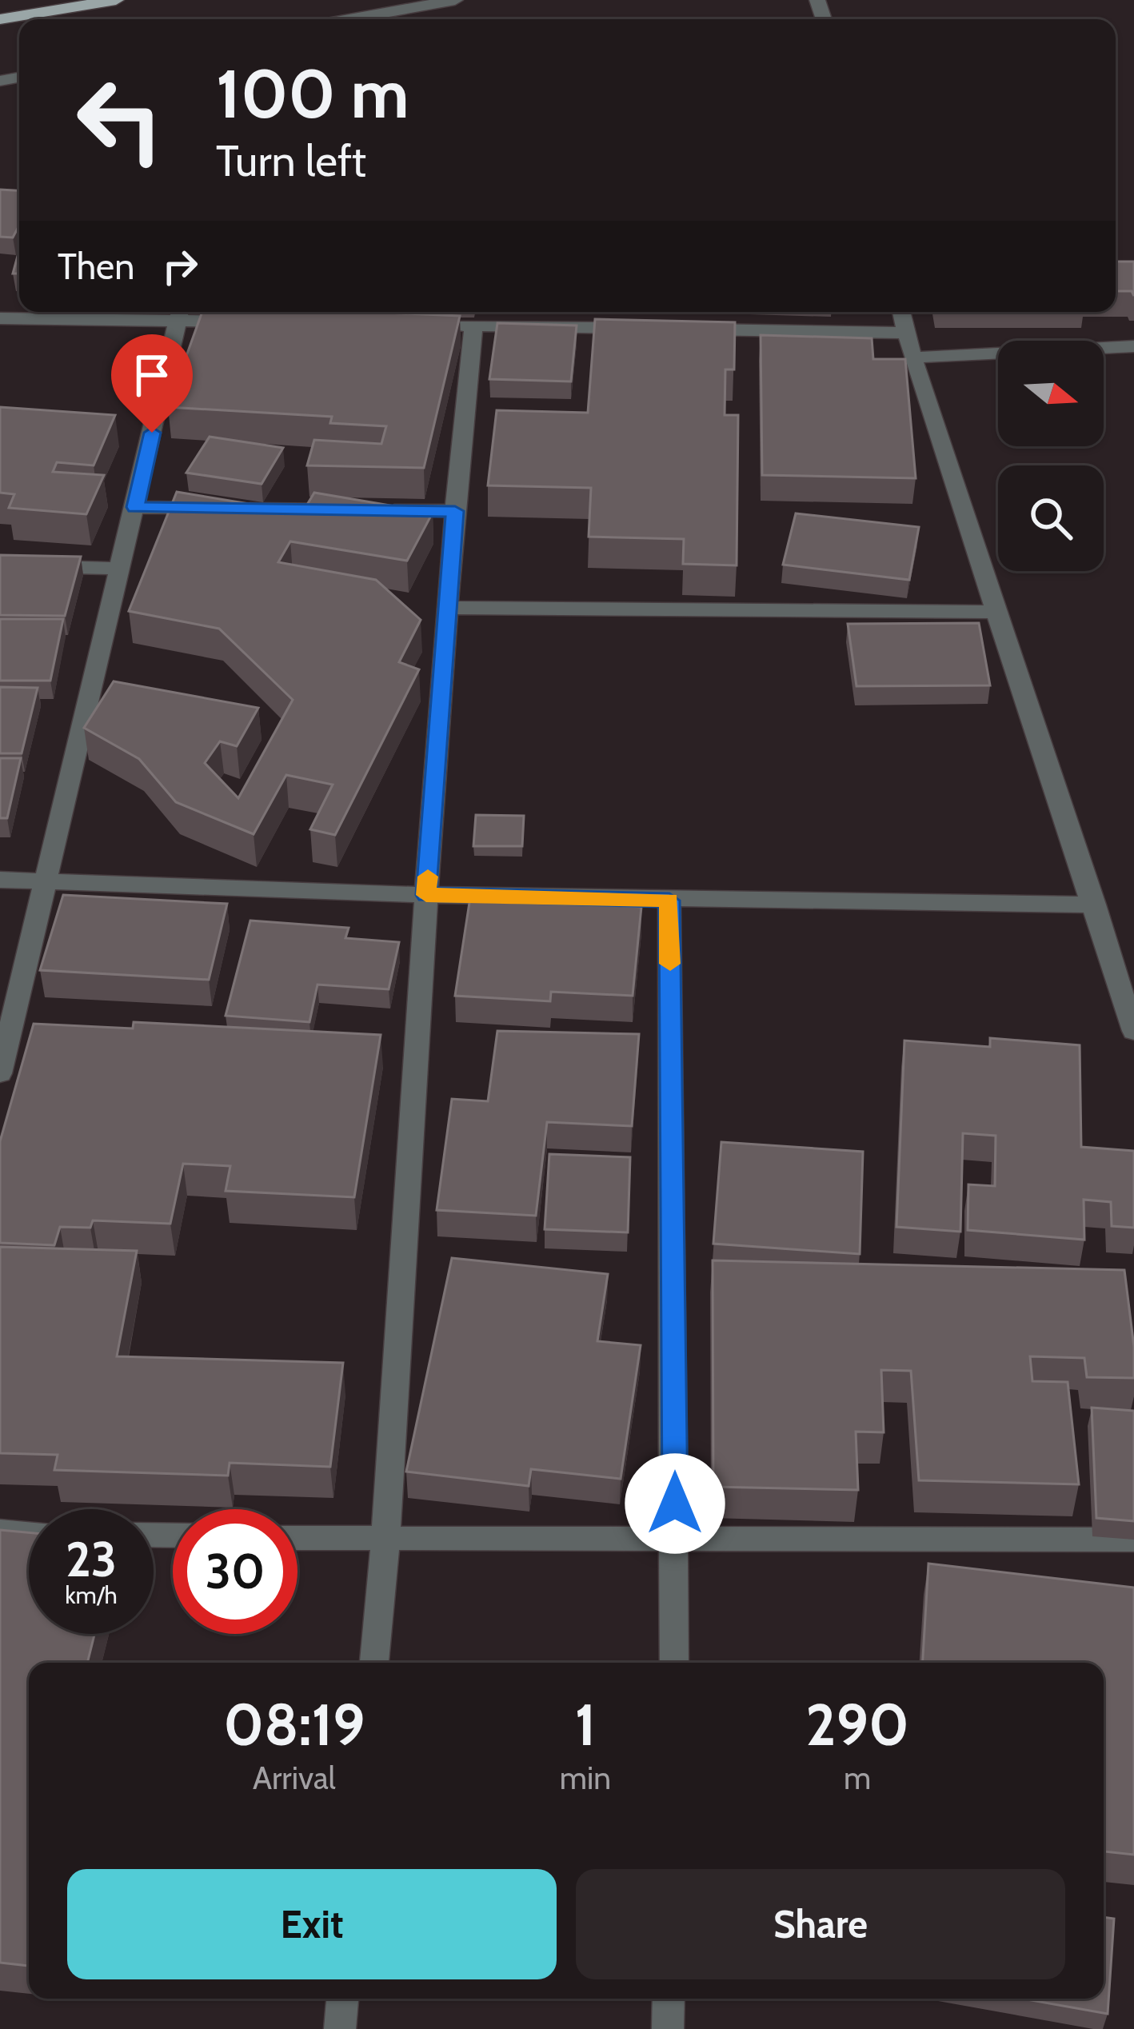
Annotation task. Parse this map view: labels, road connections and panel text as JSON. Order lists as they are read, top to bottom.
{
  "north": "right",
  "page": {
    "turn": ["100 m", "Turn left"],
    "then": "Then",
    "speed": "23 km/h",
    "limit": "30",
    "eta": [
      "08:19",
      "Arrival",
      "1",
      "min",
      "290",
      "m"
    ],
    "buttons": ["Exit", "Share"]
  }
}
